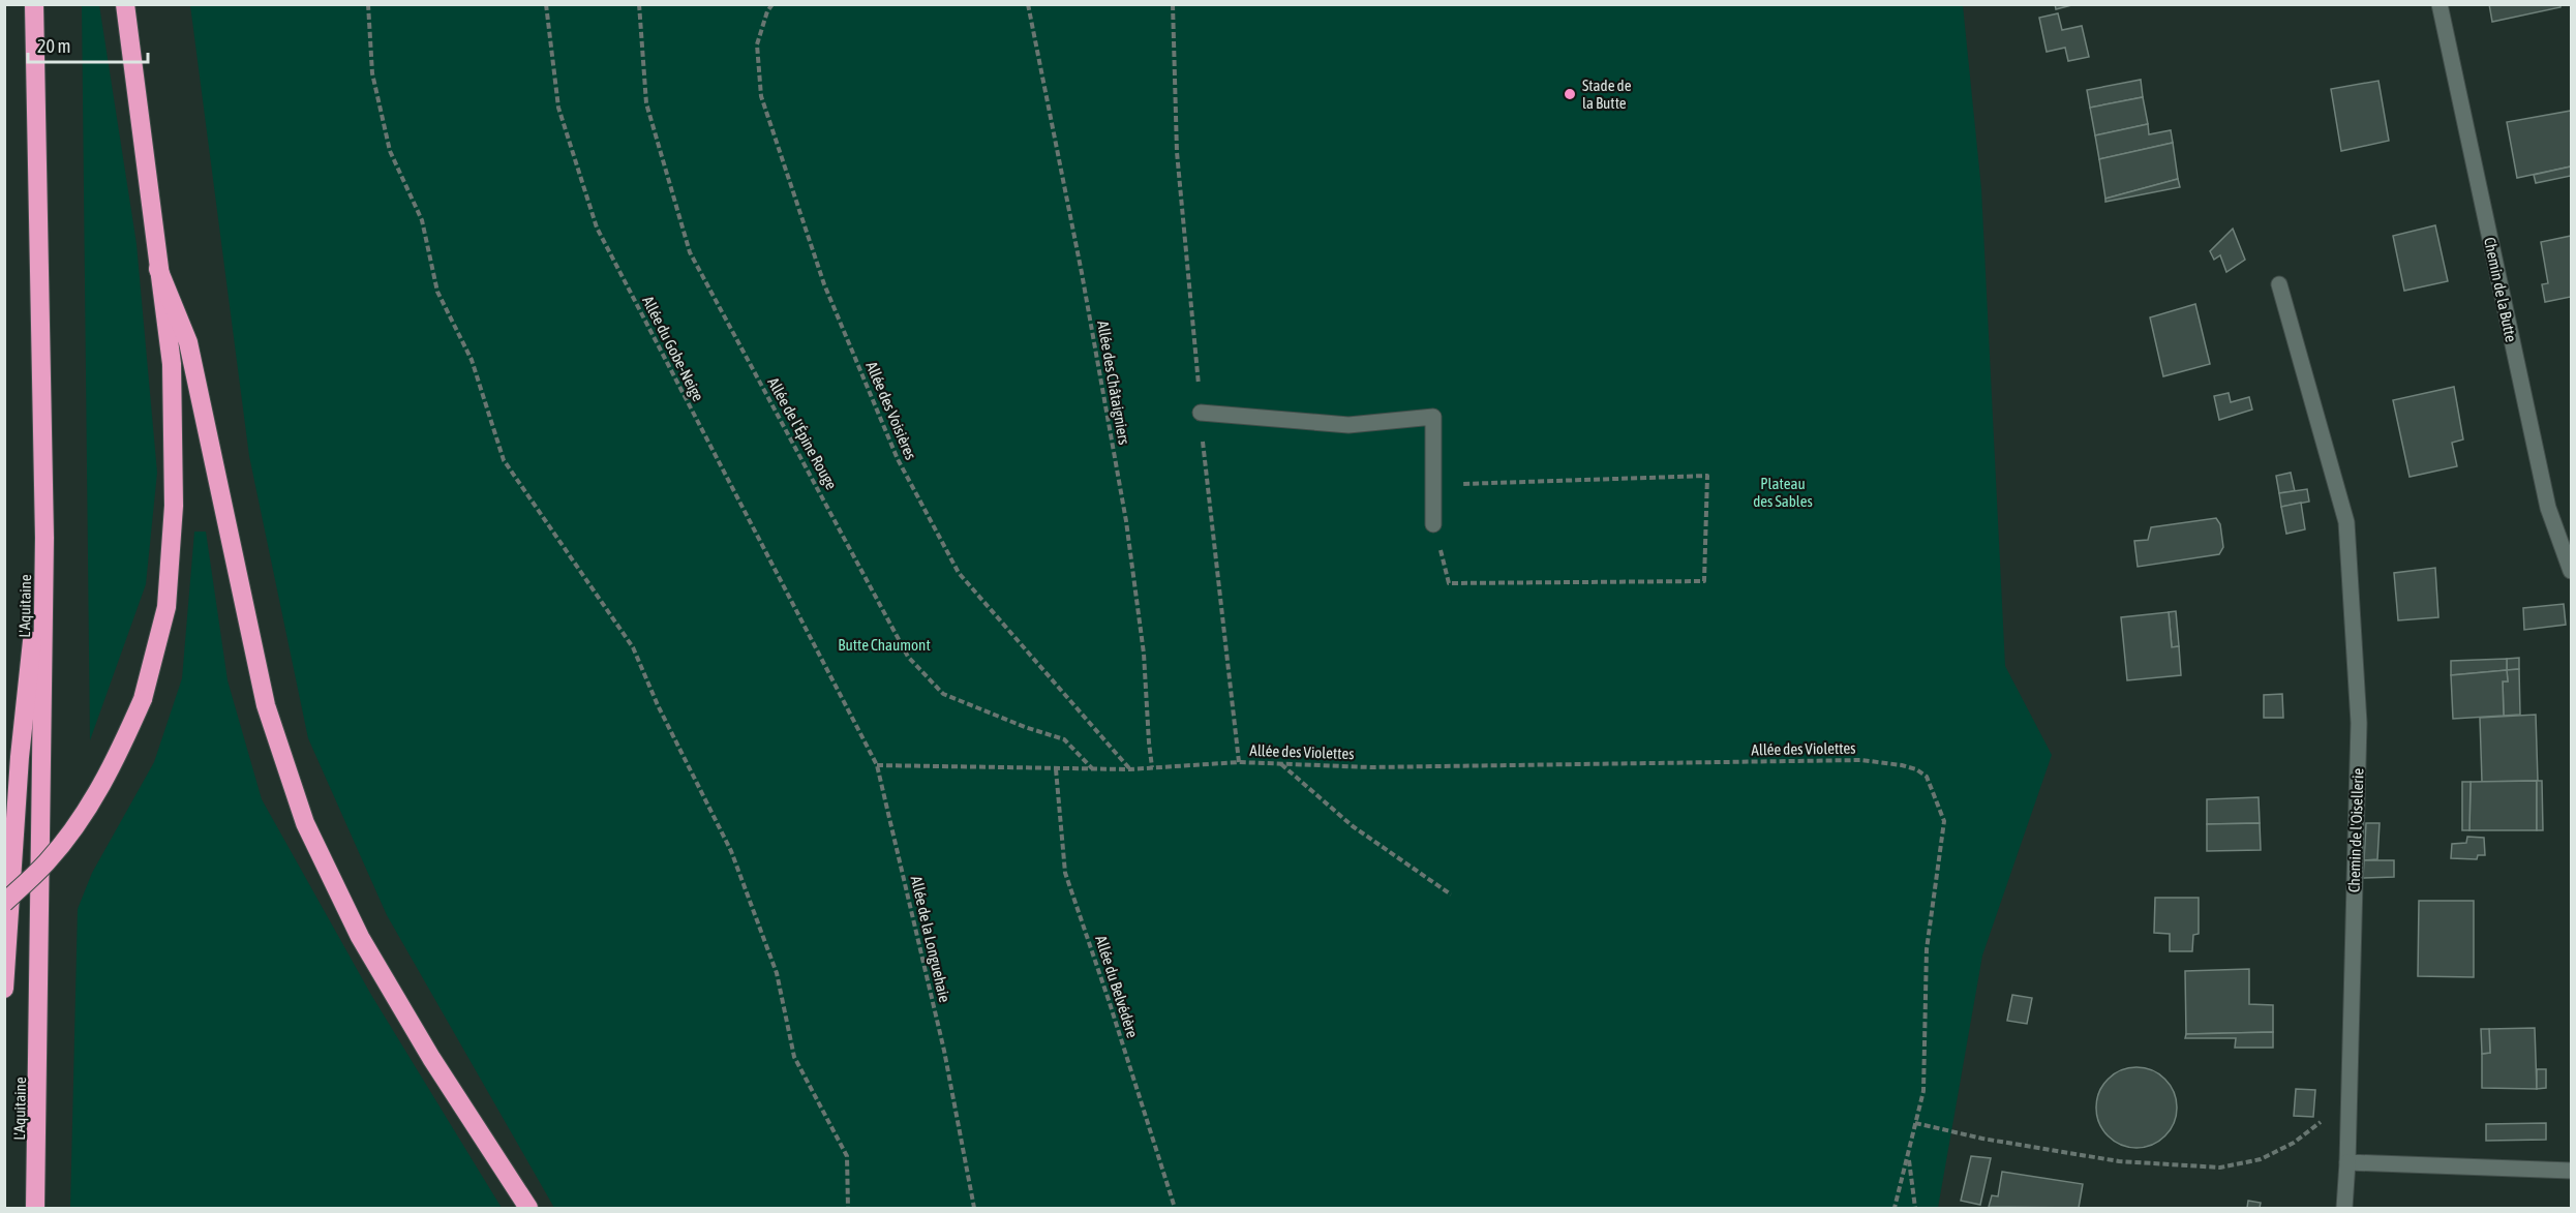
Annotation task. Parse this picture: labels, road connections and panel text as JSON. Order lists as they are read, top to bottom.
{
  "streets": {
    "highway": ["L'Aquitaine"],
    "street": ["Chemin de la Butte", "Chemin de l'Oisellerie"],
    "path": [
      "Allée du Gobe-Neige",
      "Allée des Châtaigniers",
      "Allée des Voisières",
      "Allée de l'Épine Rouge",
      "Allée des Violettes",
      "Allée de la Longuehaie",
      "Allée du Belvédère"
    ]
  },
  "crossings": [
    ["Allée du Gobe-Neige", "Allée de la Longuehaie"],
    ["Allée des Châtaigniers", "Allée des Violettes"],
    ["Allée des Voisières", "Allée des Violettes"],
    ["Allée de l'Épine Rouge", "Allée des Violettes"],
    ["Allée des Violettes", "Allée de la Longuehaie"],
    ["Allée des Violettes", "Allée du Belvédère"]
  ],
  "parks": ["Plateau des Sables", "Butte Chaumont"],
  "places": ["Stade de la Butte"],
  "scale_bar": "20 m"
}
